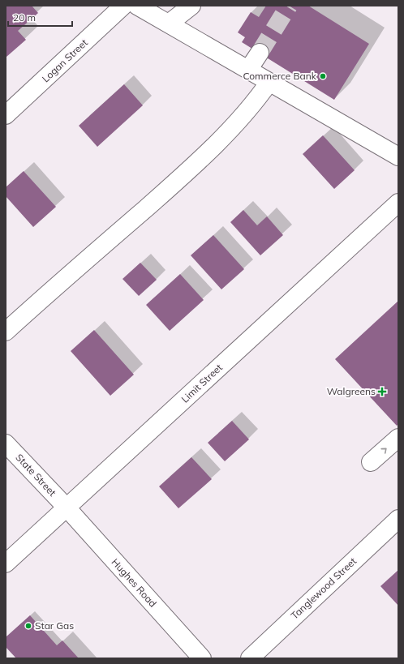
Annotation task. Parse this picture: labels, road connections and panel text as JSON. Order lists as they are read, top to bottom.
{
  "streets": {
    "street": [
      "Logan Street",
      "Limit Street",
      "State Street",
      "Hughes Road",
      "Tanglewood Street"
    ]
  },
  "crossings": [
    ["Limit Street", "State Street"],
    ["Limit Street", "Hughes Road"],
    ["State Street", "Hughes Road"]
  ],
  "places": {
    "other": ["Commerce Bank", "Star Gas"],
    "health": ["Walgreens"]
  },
  "scale_bar": "20 m"
}
